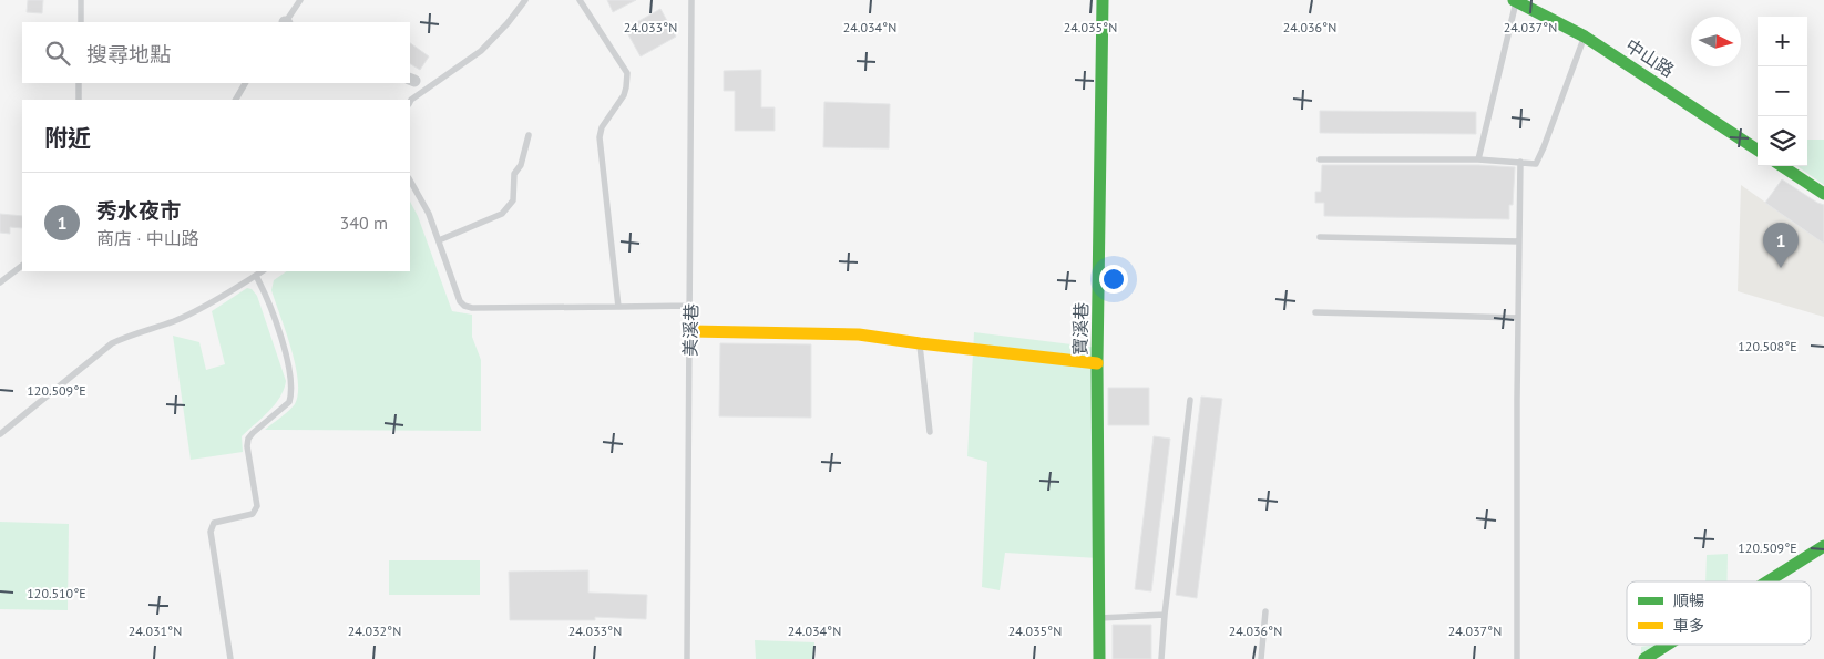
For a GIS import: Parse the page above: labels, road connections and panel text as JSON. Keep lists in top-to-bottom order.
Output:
{
  "streets": {
    "street": ["中山路", "寶溪巷"],
    "lane": ["美溪巷"]
  },
  "legend": ["順暢", "車多"],
  "north": "right",
  "page": {
    "map_buttons": ["+", "−"],
    "search": "搜尋地點",
    "heading": "附近",
    "list": [
      {
        "mark": "1",
        "name": "秀水夜市",
        "note": "商店 · 中山路",
        "value": "340 m"
      }
    ],
    "pins": "1"
  },
  "coordinates": [
    "24.033°N",
    "24.034°N",
    "24.035°N",
    "24.036°N",
    "24.037°N",
    "120.508°E",
    "120.509°E",
    "120.510°E",
    "24.031°N",
    "24.032°N"
  ]
}
